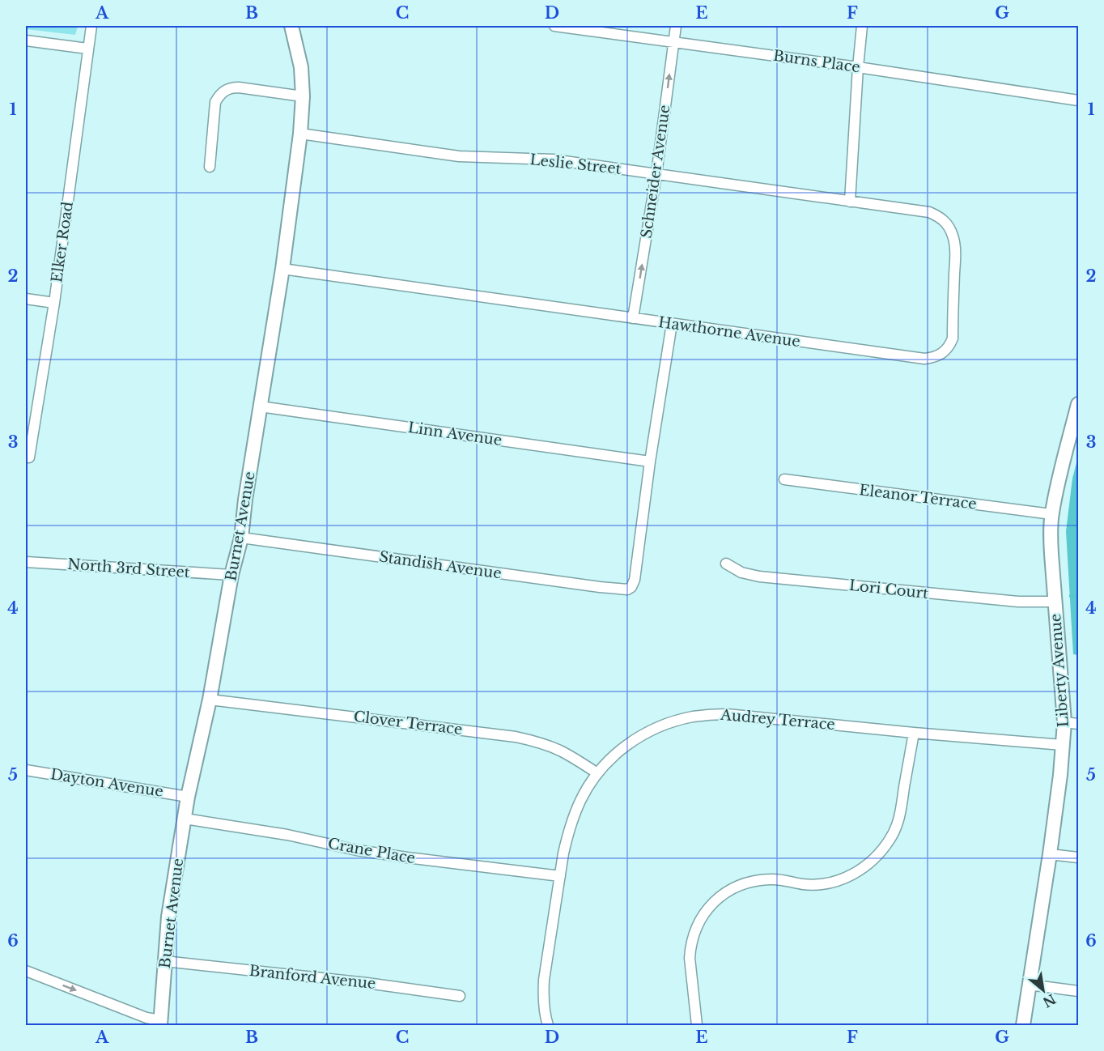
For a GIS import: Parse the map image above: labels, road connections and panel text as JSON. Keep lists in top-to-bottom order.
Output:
{
  "streets": {
    "street": [
      "Burns Place",
      "Leslie Street",
      "Schneider Avenue",
      "Elker Road",
      "Hawthorne Avenue",
      "Linn Avenue",
      "Eleanor Terrace",
      "Burnet Avenue",
      "Standish Avenue",
      "North 3rd Street",
      "Lori Court",
      "Liberty Avenue",
      "Audrey Terrace",
      "Clover Terrace",
      "Dayton Avenue",
      "Crane Place",
      "Branford Avenue"
    ]
  },
  "crossings": [
    ["Burns Place", "Schneider Avenue"],
    ["Leslie Street", "Schneider Avenue"],
    ["Leslie Street", "Hawthorne Avenue"],
    ["Leslie Street", "Burnet Avenue"],
    ["Schneider Avenue", "Hawthorne Avenue"],
    ["Hawthorne Avenue", "Burnet Avenue"],
    ["Linn Avenue", "Burnet Avenue"],
    ["Linn Avenue", "Standish Avenue"],
    ["Eleanor Terrace", "Liberty Avenue"],
    ["Burnet Avenue", "Standish Avenue"],
    ["Burnet Avenue", "North 3rd Street"],
    ["Burnet Avenue", "Clover Terrace"],
    ["Burnet Avenue", "Dayton Avenue"],
    ["Burnet Avenue", "Crane Place"],
    ["Burnet Avenue", "Branford Avenue"],
    ["Lori Court", "Liberty Avenue"],
    ["Liberty Avenue", "Audrey Terrace"],
    ["Audrey Terrace", "Clover Terrace"],
    ["Audrey Terrace", "Crane Place"]
  ],
  "one_way": ["Schneider Avenue"],
  "north": "bottom right",
  "grid": {
    "columns": [
      "A",
      "B",
      "C",
      "D",
      "E",
      "F",
      "G"
    ],
    "rows": [
      "1",
      "2",
      "3",
      "4",
      "5",
      "6"
    ]
  }
}
